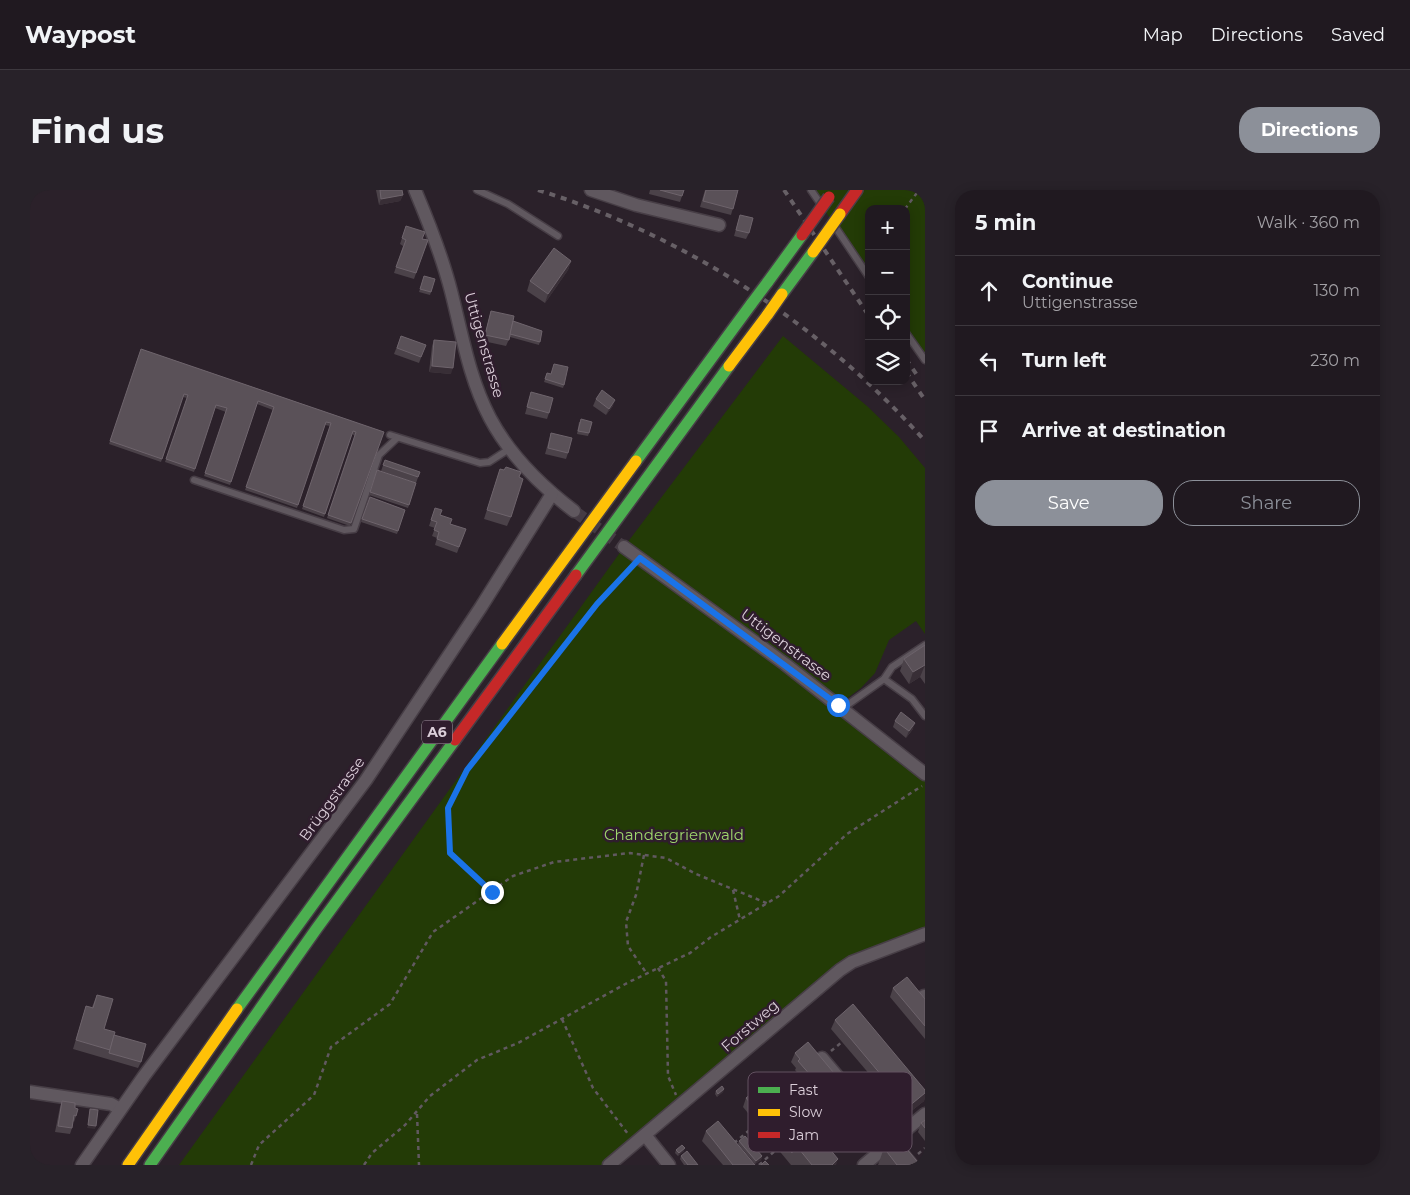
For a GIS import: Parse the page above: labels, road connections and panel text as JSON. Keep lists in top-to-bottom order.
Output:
{
  "streets": {
    "highway": ["A6"],
    "street": ["Uttigenstrasse", "Brüggstrasse", "Forstweg"]
  },
  "crossings": [
    ["Uttigenstrasse", "Brüggstrasse"]
  ],
  "parks": ["Chandergrienwald"],
  "legend": ["Fast", "Slow", "Jam"],
  "page": {
    "header": "Waypost",
    "nav": ["Map", "Directions", "Saved"],
    "buttons": [
      "Directions",
      ["Save", "Share"]
    ],
    "title": "Find us",
    "heading": ["5 min", "Walk · 360 m"],
    "map_buttons": ["+", "−"],
    "list": [
      ["Continue", "Uttigenstrasse", "130 m"],
      ["Turn left", "230 m"],
      "Arrive at destination"
    ]
  }
}
